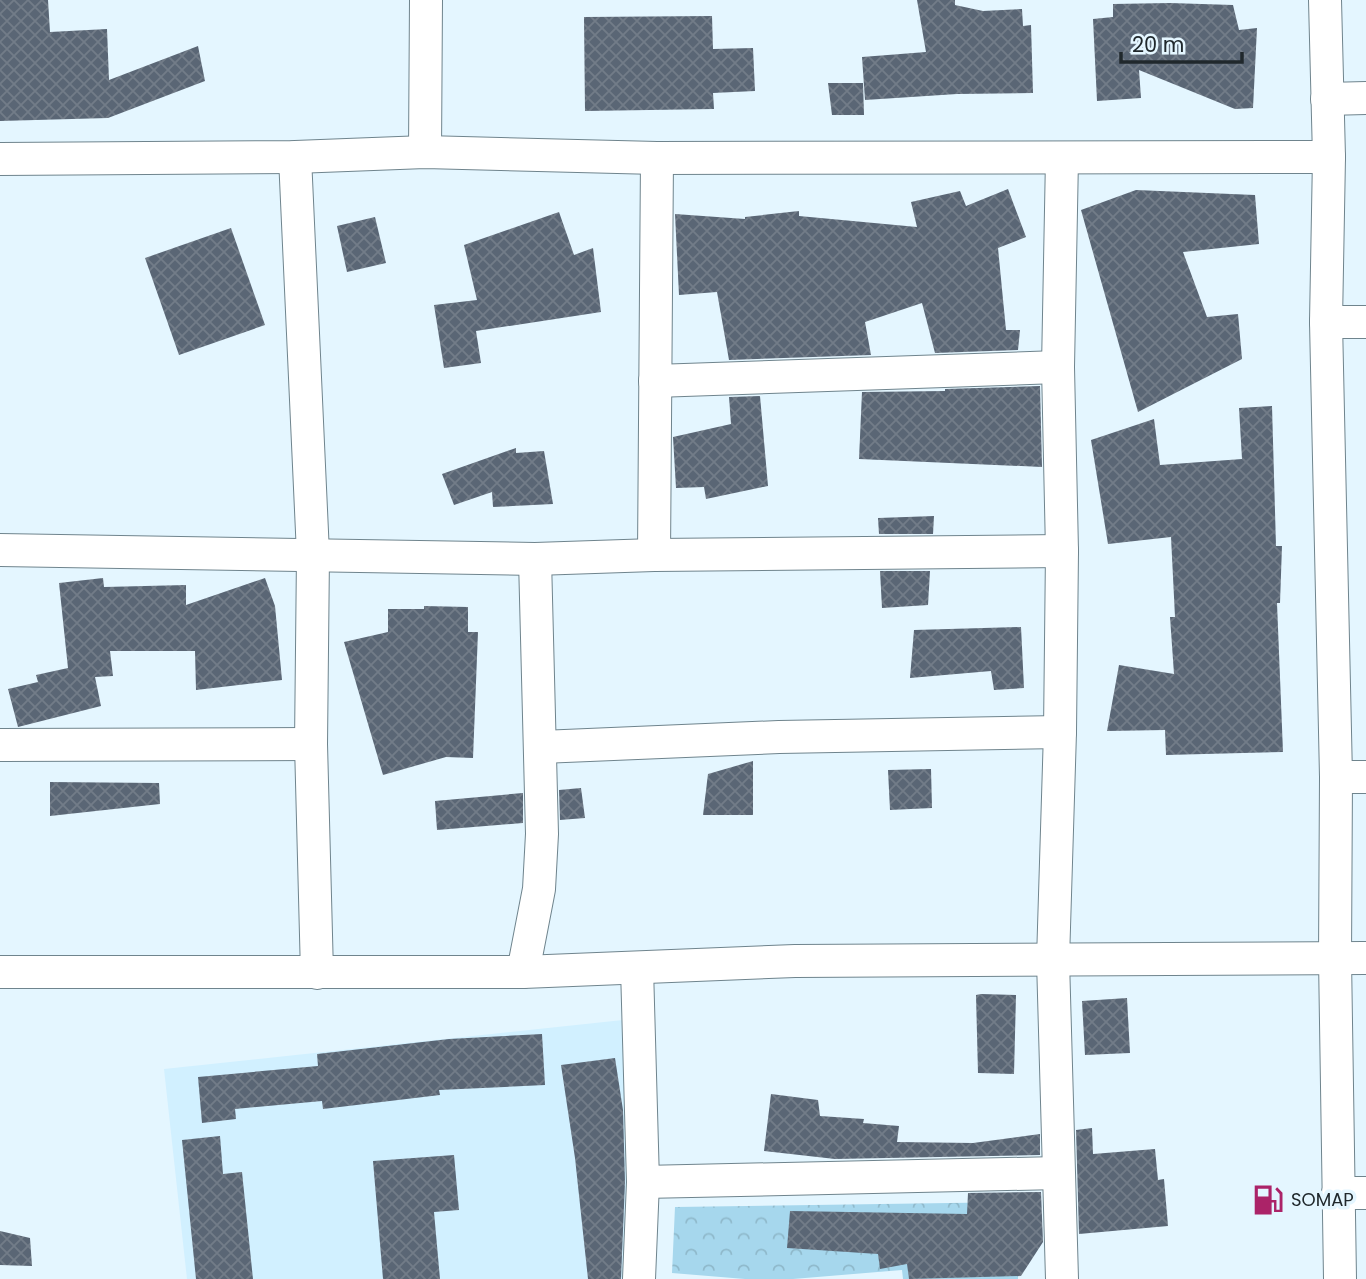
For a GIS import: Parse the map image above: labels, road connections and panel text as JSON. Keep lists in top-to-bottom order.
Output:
{
  "places": {
    "fuel station": ["SOMAP"]
  },
  "scale_bar": "20 m"
}
